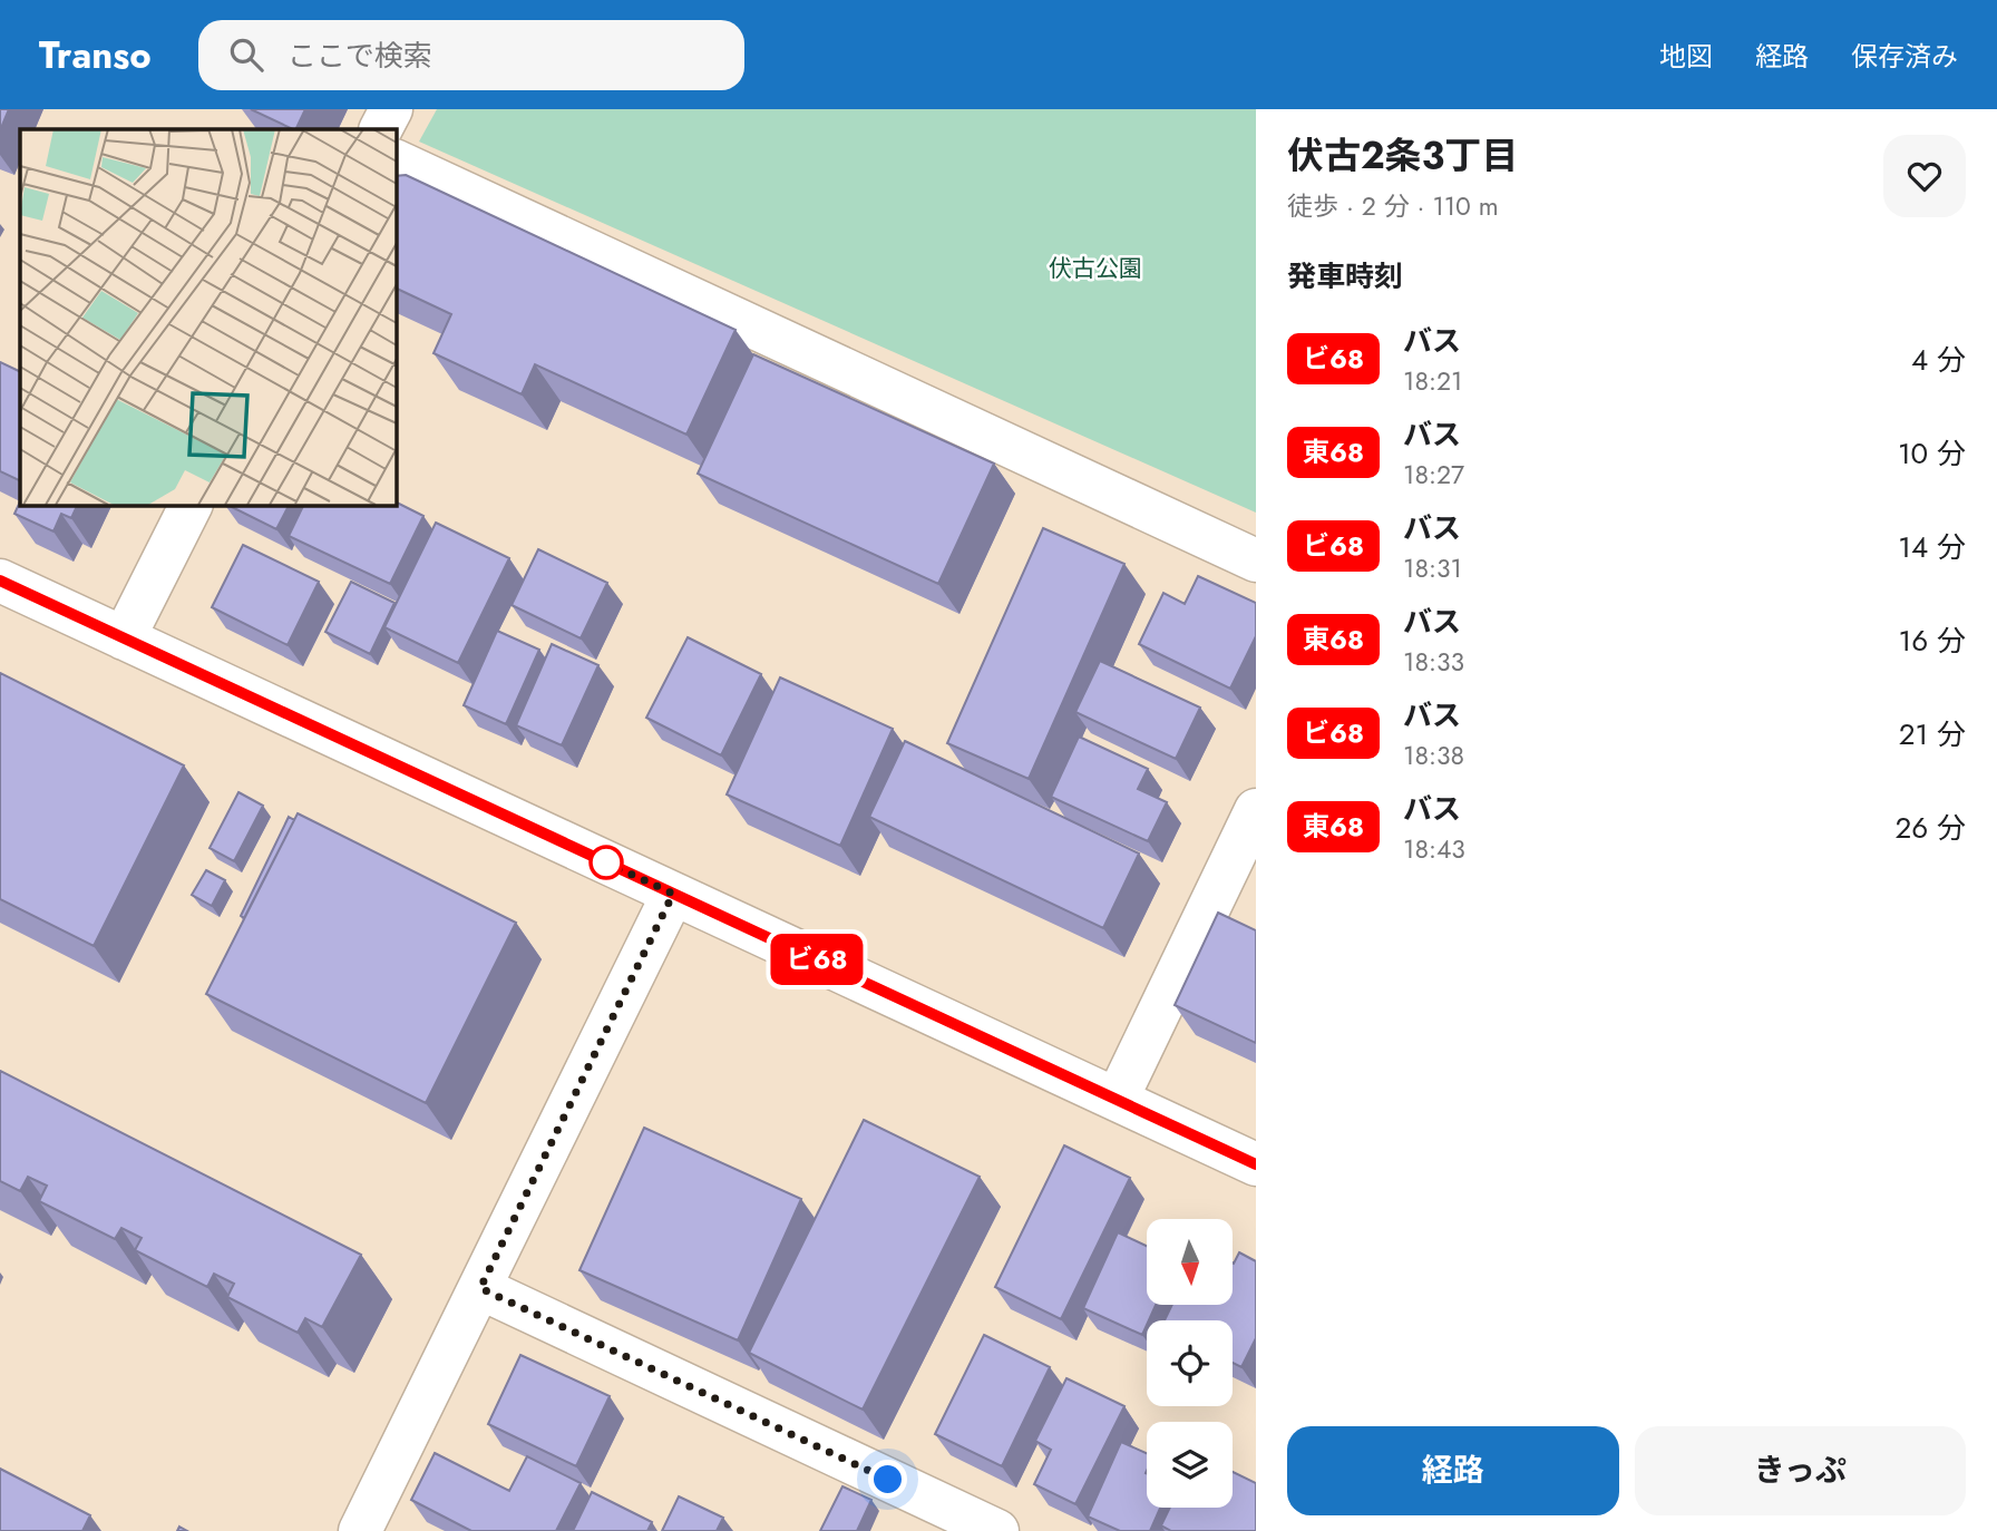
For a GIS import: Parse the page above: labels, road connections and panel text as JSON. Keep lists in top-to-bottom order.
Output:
{
  "parks": ["伏古公園"],
  "lines": ["bus line ビ68"],
  "north": "bottom",
  "page": {
    "header": "Transo",
    "search": "ここで検索",
    "nav": ["地図", "経路", "保存済み"],
    "on_map": "ビ68",
    "heading": [
      ["伏古2条3丁目", "徒歩 · 2 分 · 110 m"],
      "発車時刻"
    ],
    "list": [
      {
        "mark": "ビ68",
        "name": "バス",
        "note": "18:21",
        "value": "4 分"
      },
      {
        "mark": "東68",
        "name": "バス",
        "note": "18:27",
        "value": "10 分"
      },
      {
        "mark": "ビ68",
        "name": "バス",
        "note": "18:31",
        "value": "14 分"
      },
      {
        "mark": "東68",
        "name": "バス",
        "note": "18:33",
        "value": "16 分"
      },
      {
        "mark": "ビ68",
        "name": "バス",
        "note": "18:38",
        "value": "21 分"
      },
      {
        "mark": "東68",
        "name": "バス",
        "note": "18:43",
        "value": "26 分"
      }
    ],
    "buttons": ["経路", "きっぷ"]
  }
}
